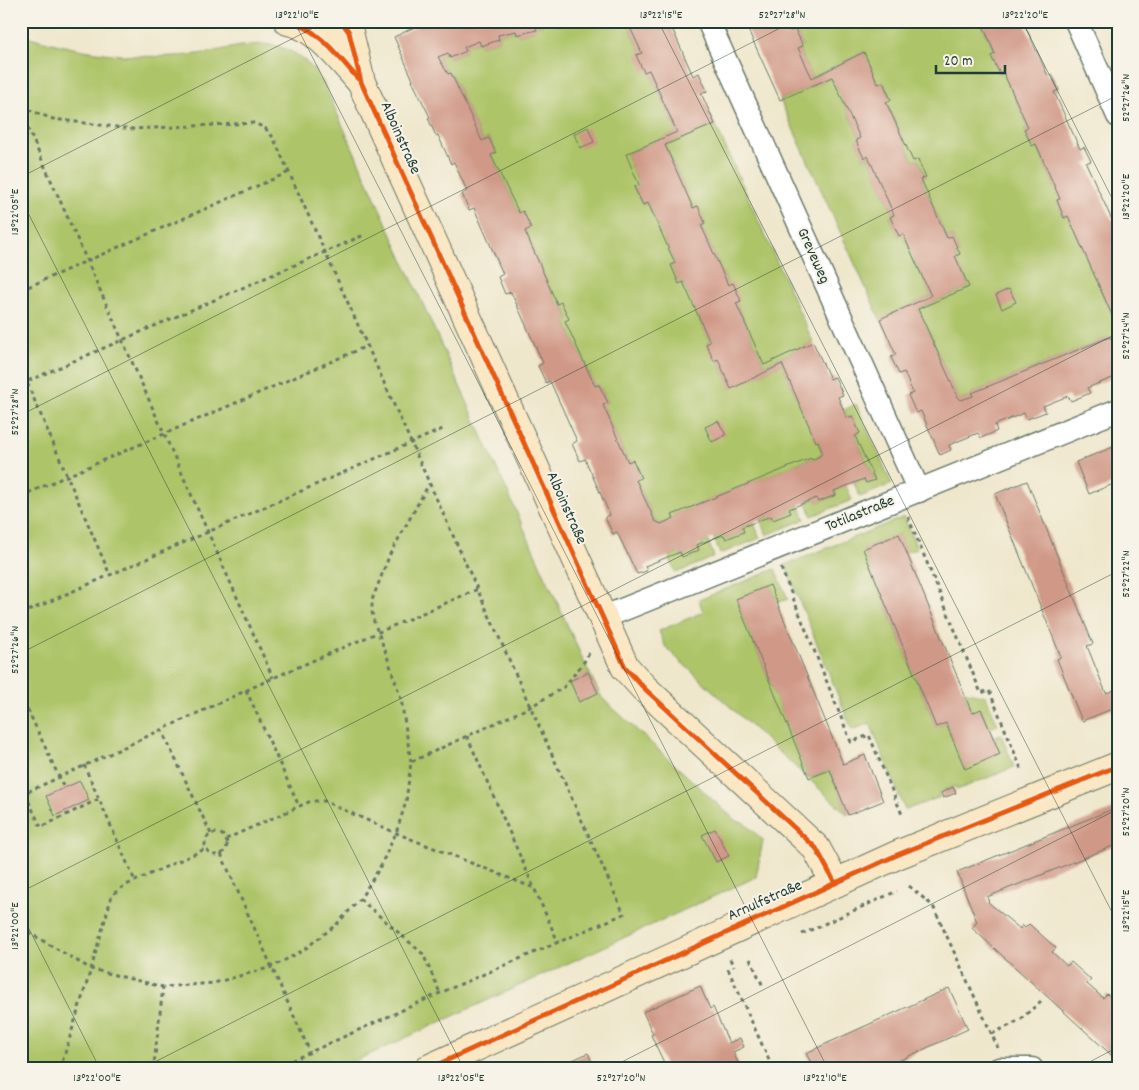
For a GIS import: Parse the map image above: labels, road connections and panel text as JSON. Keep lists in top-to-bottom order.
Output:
{
  "streets": {
    "street": [
      "Alboinstraße",
      "Greveweg",
      "Totilastraße",
      "Arnulfstraße"
    ]
  },
  "crossings": [
    ["Alboinstraße", "Totilastraße"],
    ["Alboinstraße", "Arnulfstraße"],
    ["Greveweg", "Totilastraße"]
  ],
  "scale_bar": "20 m",
  "coordinates": [
    "13°22'10\"E",
    "13°22'15\"E",
    "52°27'28\"N",
    "13°22'20\"E",
    "52°27'26\"N",
    "13°22'05\"E",
    "52°27'24\"N",
    "52°27'22\"N",
    "52°27'20\"N",
    "13°22'00\"E"
  ]
}
